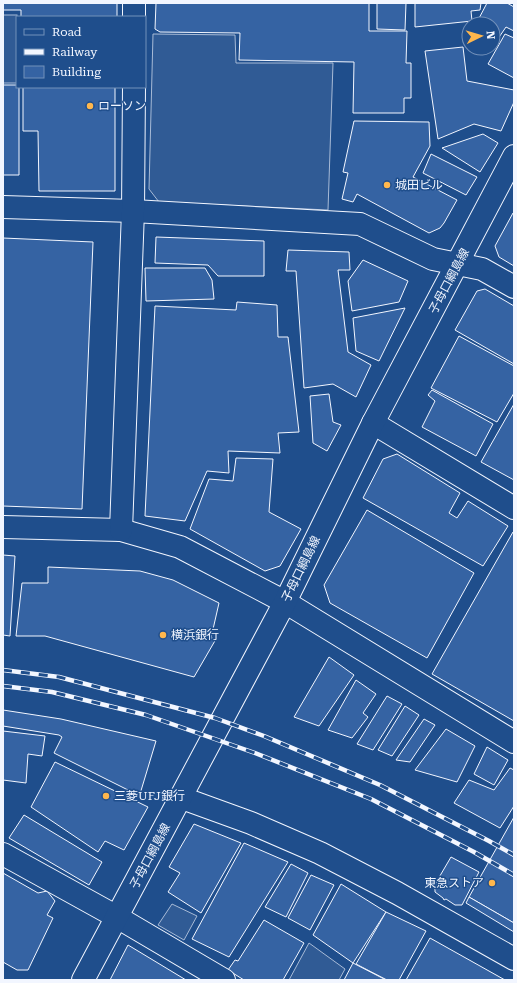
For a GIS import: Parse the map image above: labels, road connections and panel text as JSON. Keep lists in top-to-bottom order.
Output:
{
  "streets": {
    "street": ["子母口綱島線"]
  },
  "places": [
    "ローソン",
    "城田ビル",
    "横浜銀行",
    "三菱UFJ銀行",
    "東急ストア"
  ],
  "legend": ["Road", "Railway", "Building"],
  "north": "right"
}
